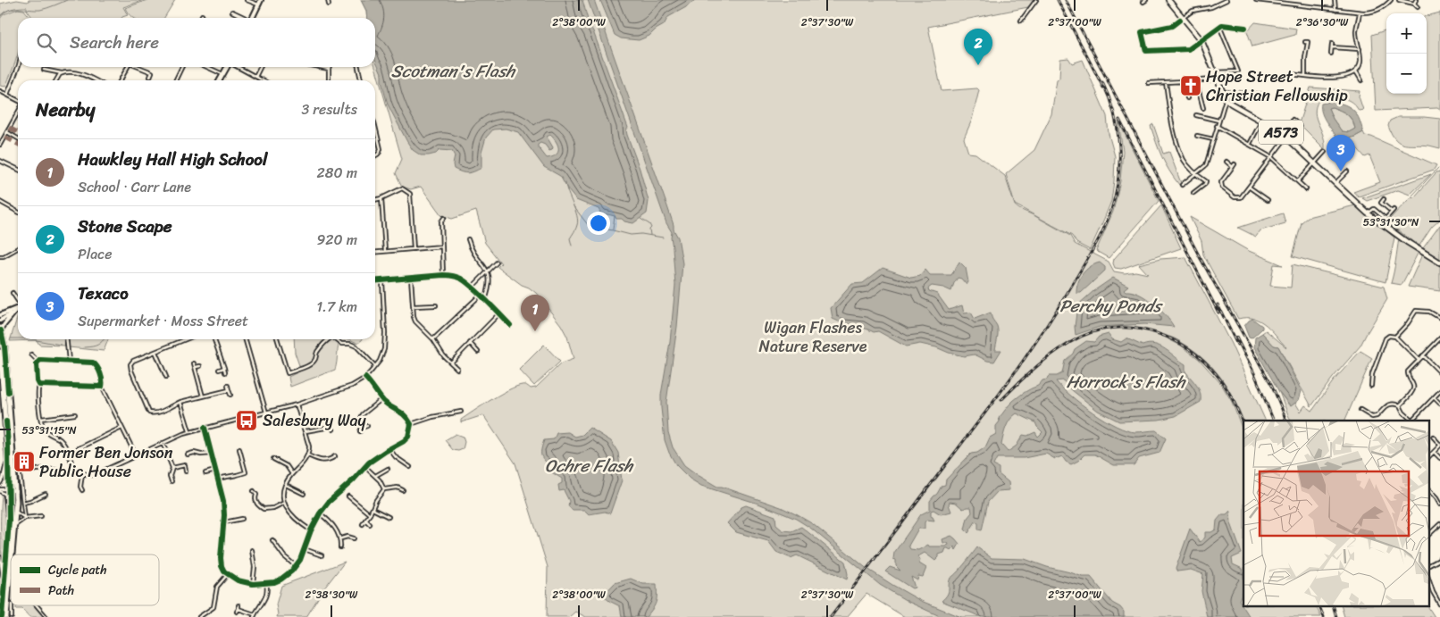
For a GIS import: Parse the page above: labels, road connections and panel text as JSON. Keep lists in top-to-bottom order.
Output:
{
  "streets": {
    "main road": ["A573"]
  },
  "water": [
    "Scotman's Flash",
    "Perchy Ponds",
    "Horrock's Flash",
    "Ochre Flash"
  ],
  "parks": ["Wigan Flashes Nature Reserve"],
  "places": {
    "church": ["Hope Street Christian Fellowship"],
    "bus stop": ["Salesbury Way"],
    "building": ["Former Ben Jonson Public House"]
  },
  "legend": ["Cycle path", "Path"],
  "page": {
    "map_buttons": ["+", "−"],
    "search": "Search here",
    "pins": ["2", "3", "1"],
    "heading": ["Nearby", "3 results"],
    "list": [
      {
        "mark": "1",
        "name": "Hawkley Hall High School",
        "note": "School · Carr Lane",
        "value": "280 m"
      },
      {
        "mark": "2",
        "name": "Stone Scape",
        "note": "Place",
        "value": "920 m"
      },
      {
        "mark": "3",
        "name": "Texaco",
        "note": "Supermarket · Moss Street",
        "value": "1.7 km"
      }
    ]
  },
  "coordinates": [
    "2°38'00\"W",
    "2°37'30\"W",
    "2°37'00\"W",
    "2°36'30\"W",
    "53°31'30\"N",
    "53°31'15\"N",
    "2°38'30\"W"
  ]
}
